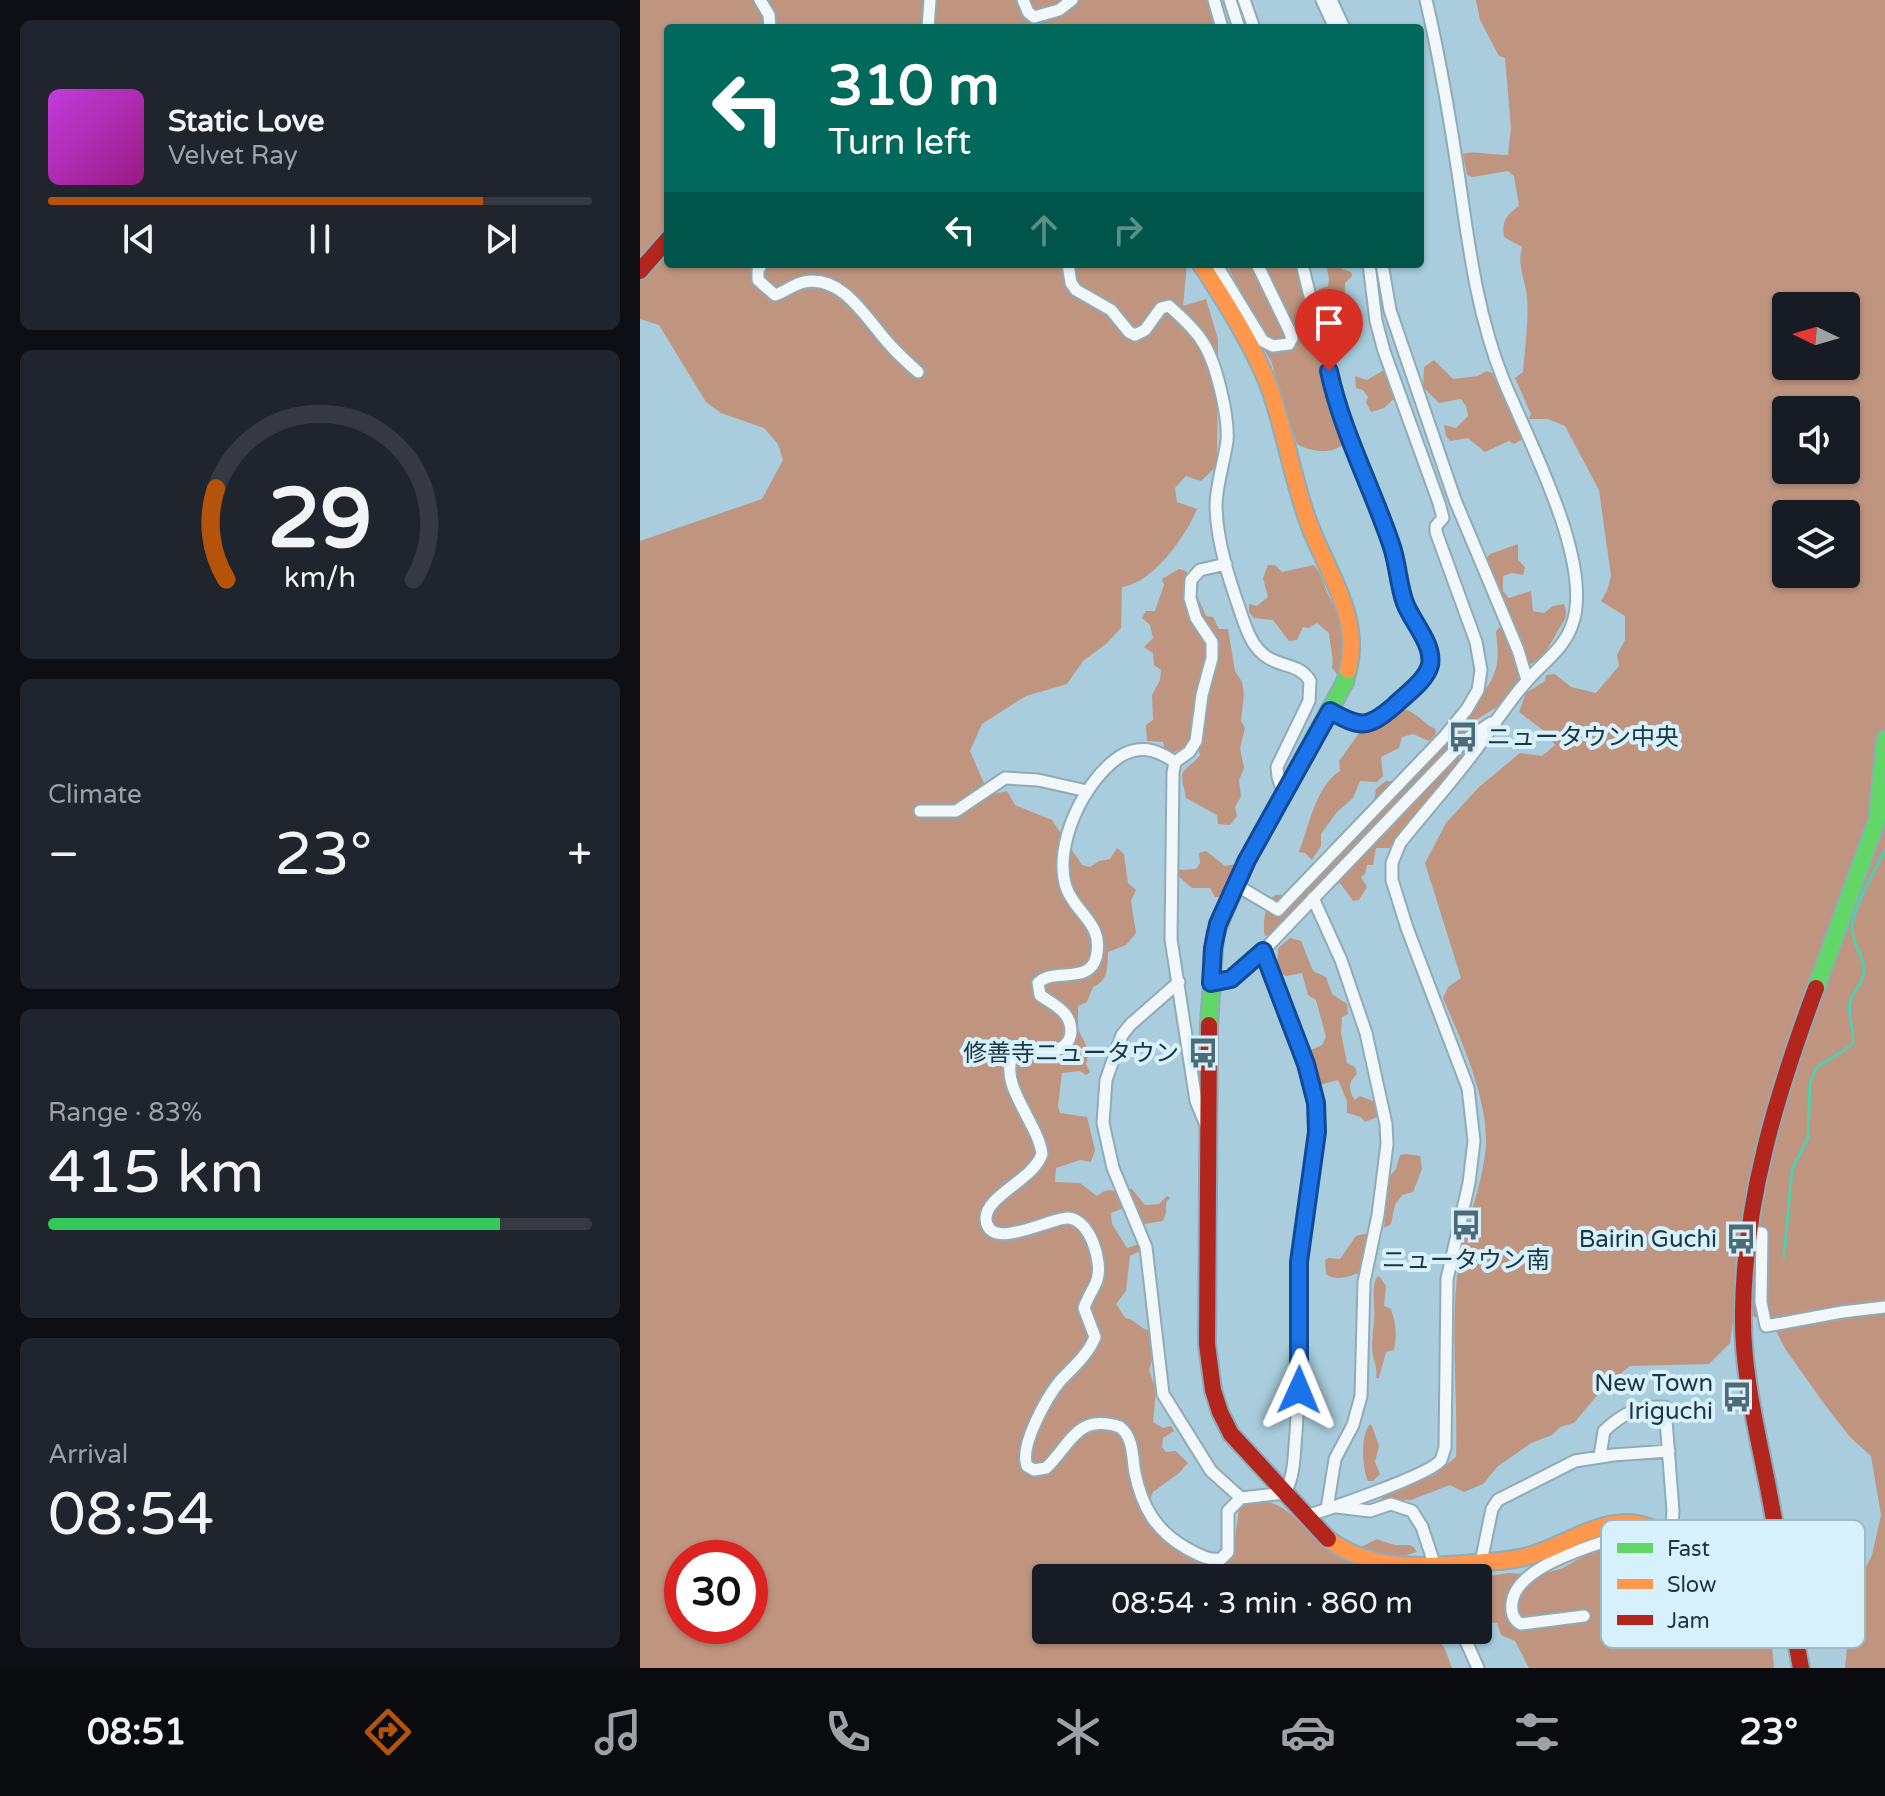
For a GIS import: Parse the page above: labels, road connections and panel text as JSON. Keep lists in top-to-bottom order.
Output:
{
  "places": {
    "bus stop": [
      "ニュータウン中央",
      "修善寺ニュータウン",
      "ニュータウン南",
      "Bairin Guchi",
      "New Town Iriguchi"
    ]
  },
  "legend": ["Fast", "Slow", "Jam"],
  "north": "left",
  "page": {
    "turn": ["310 m", "Turn left"],
    "song": ["Static Love", "Velvet Ray"],
    "tile": [
      "Climate",
      ["Range · 83%", "415 km"],
      ["Arrival", "08:54"]
    ],
    "heat": ["−", "23°", "+"],
    "limit": "30",
    "trip": "08:54 · 3 min · 860 m",
    "tabs": ["08:51", "23°"],
    "gauge": ["29", "km/h"]
  }
}
